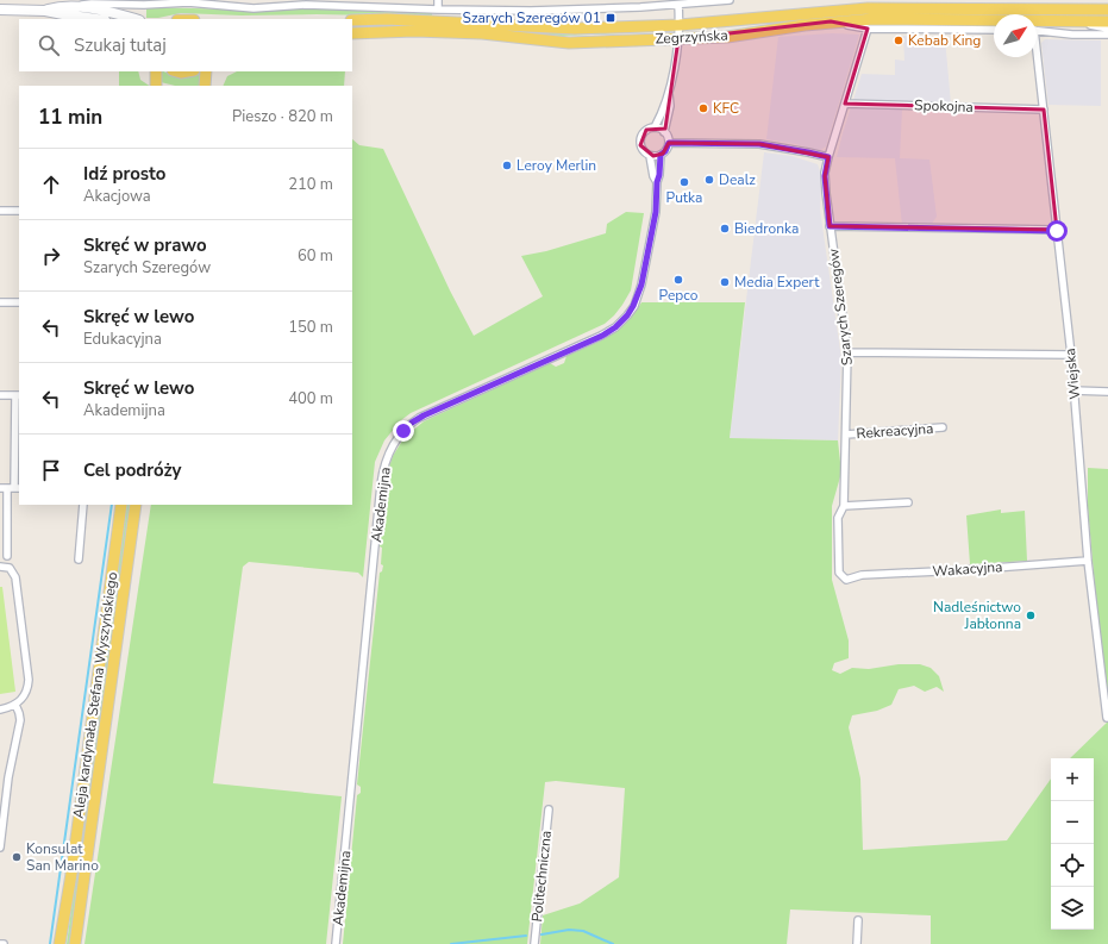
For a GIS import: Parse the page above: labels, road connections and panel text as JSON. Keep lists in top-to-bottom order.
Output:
{
  "streets": {
    "main road": ["Zegrzyńska", "Aleja kardynała Stefana Wyszyńskiego"],
    "street": [
      "Spokojna",
      "Szarych Szeregów",
      "Wiejska",
      "Rekreacyjna",
      "Akademijna",
      "Wakacyjna",
      "Politechniczna"
    ]
  },
  "crossings": [
    ["Spokojna", "Szarych Szeregów"],
    ["Spokojna", "Wiejska"],
    ["Szarych Szeregów", "Rekreacyjna"],
    ["Szarych Szeregów", "Wakacyjna"],
    ["Wiejska", "Wakacyjna"]
  ],
  "places": {
    "transit": ["Szarych Szeregów 01"],
    "other": [
      "Kebab King",
      "KFC",
      "Leroy Merlin",
      "Dealz",
      "Putka",
      "Biedronka",
      "Pepco",
      "Media Expert",
      "Nadleśnictwo Jabłonna",
      "Konsulat San Marino"
    ]
  },
  "north": "top right",
  "page": {
    "search": "Szukaj tutaj",
    "heading": ["11 min", "Pieszo · 820 m"],
    "list": [
      ["Idź prosto", "Akacjowa", "210 m"],
      ["Skręć w prawo", "Szarych Szeregów", "60 m"],
      ["Skręć w lewo", "Edukacyjna", "150 m"],
      ["Skręć w lewo", "Akademijna", "400 m"],
      "Cel podróży"
    ],
    "map_buttons": ["+", "−"]
  }
}
